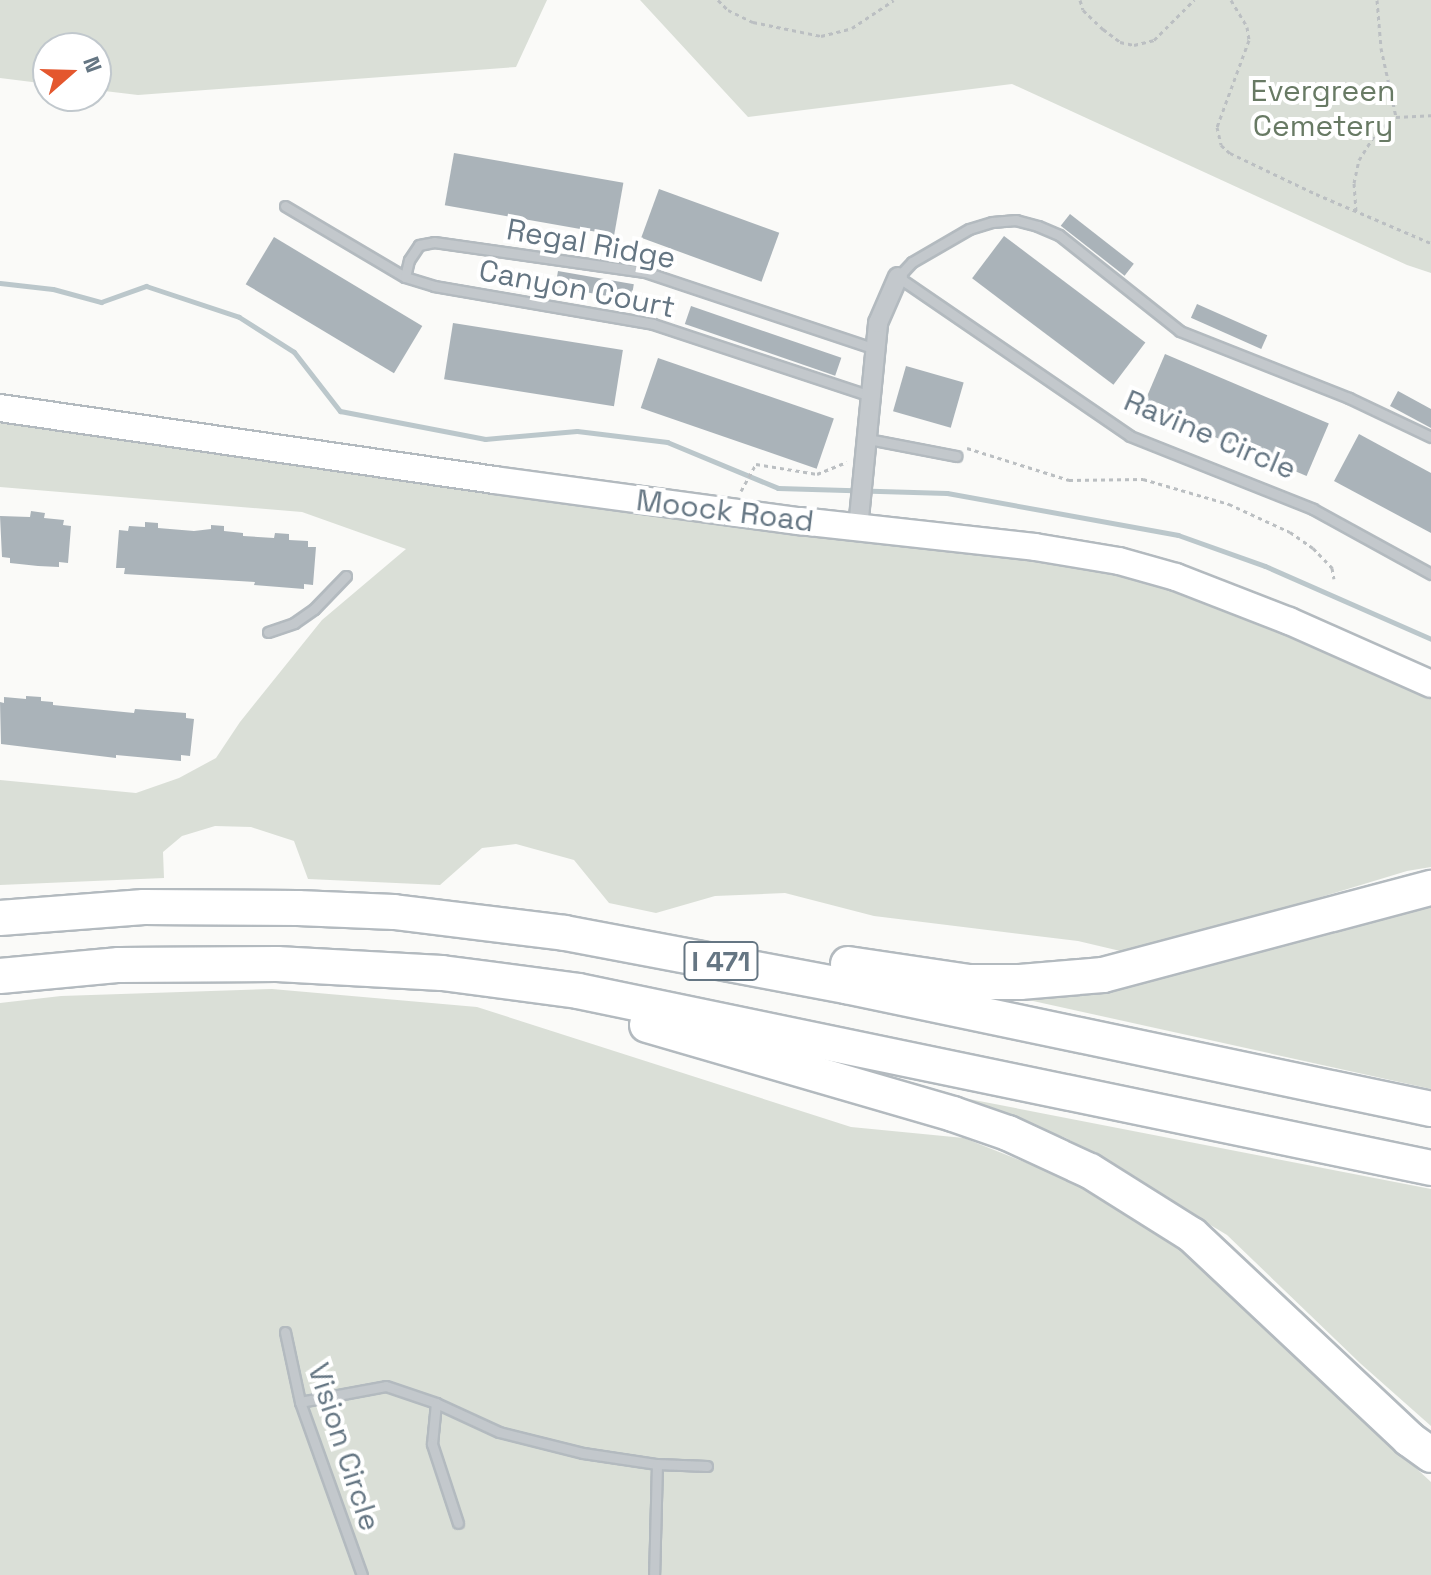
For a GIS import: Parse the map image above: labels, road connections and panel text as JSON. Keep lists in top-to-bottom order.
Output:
{
  "streets": {
    "highway": ["I 471"],
    "main road": ["Moock Road"],
    "lane": [
      "Regal Ridge",
      "Canyon Court",
      "Ravine Circle",
      "Vision Circle"
    ]
  },
  "crossings": [
    ["Regal Ridge", "Canyon Court"]
  ],
  "parks": ["Evergreen Cemetery"],
  "north": "right"
}
